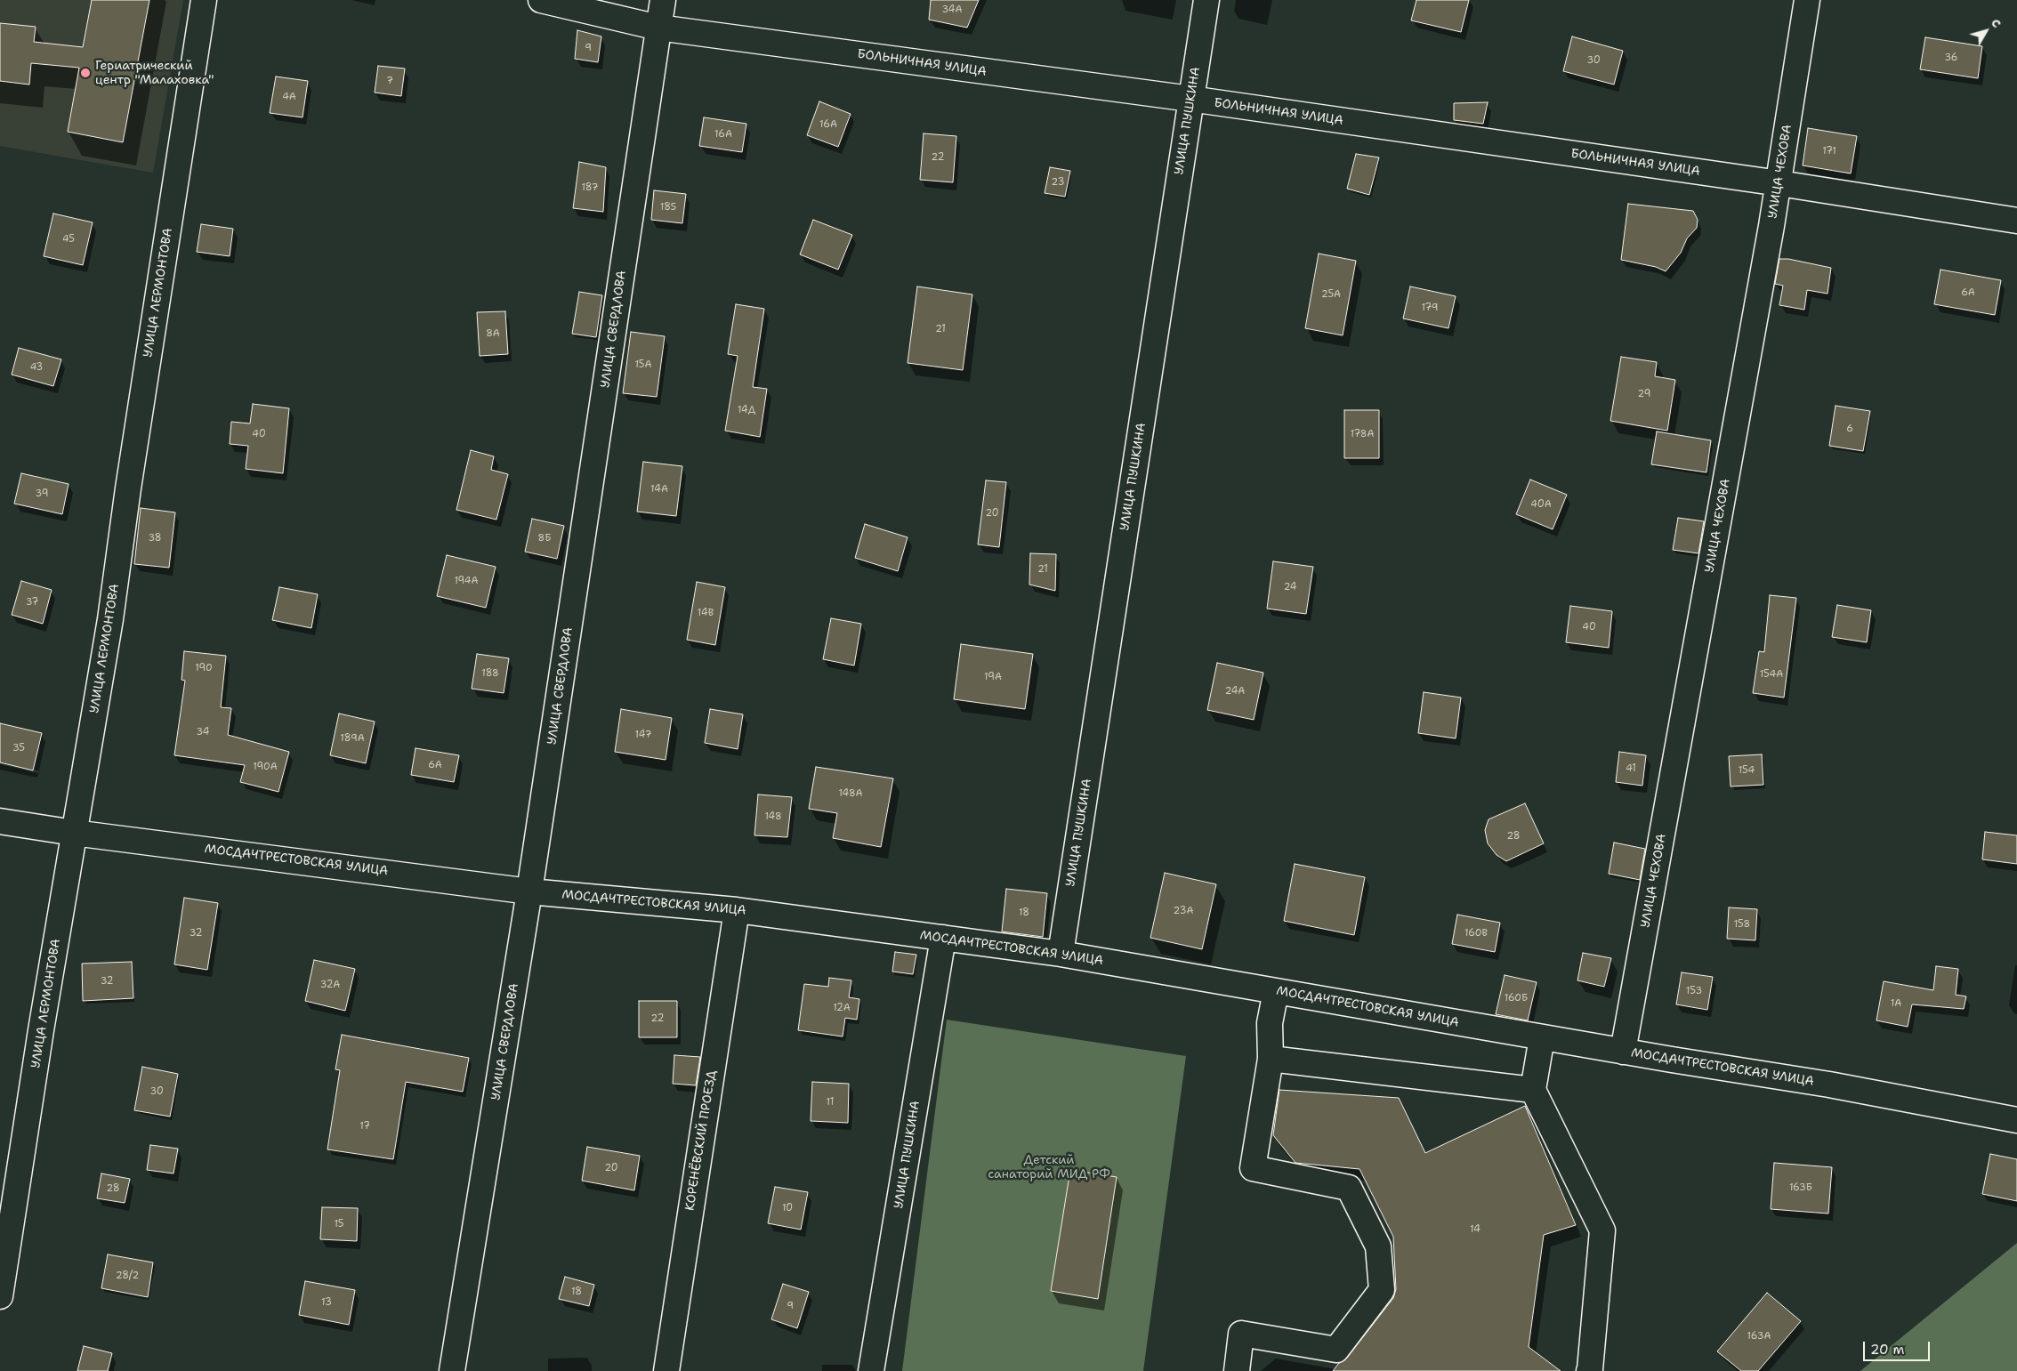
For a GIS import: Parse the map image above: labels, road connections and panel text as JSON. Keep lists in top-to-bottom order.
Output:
{
  "streets": {
    "street": [
      "БОЛЬНИЧНАЯ УЛИЦА",
      "УЛИЦА ПУШКИНА",
      "УЛИЦА ЧЕХОВА",
      "УЛИЦА ЛЕРМОНТОВА",
      "УЛИЦА СВЕРДЛОВА",
      "МОСДАЧТРЕСТОВСКАЯ УЛИЦА",
      "КОРЕНЁВСКИЙ ПРОЕЗД"
    ]
  },
  "crossings": [
    ["БОЛЬНИЧНАЯ УЛИЦА", "УЛИЦА ПУШКИНА"],
    ["БОЛЬНИЧНАЯ УЛИЦА", "УЛИЦА ЧЕХОВА"],
    ["БОЛЬНИЧНАЯ УЛИЦА", "УЛИЦА СВЕРДЛОВА"],
    ["УЛИЦА ПУШКИНА", "МОСДАЧТРЕСТОВСКАЯ УЛИЦА"],
    ["УЛИЦА ЧЕХОВА", "МОСДАЧТРЕСТОВСКАЯ УЛИЦА"],
    ["УЛИЦА ЛЕРМОНТОВА", "МОСДАЧТРЕСТОВСКАЯ УЛИЦА"],
    ["УЛИЦА СВЕРДЛОВА", "МОСДАЧТРЕСТОВСКАЯ УЛИЦА"],
    ["МОСДАЧТРЕСТОВСКАЯ УЛИЦА", "КОРЕНЁВСКИЙ ПРОЕЗД"]
  ],
  "parks": ["Детский санаторий МИД РФ"],
  "places": ["Гериатрический центр \"Малаховка\""],
  "house_numbers": [
    "34А",
    "9",
    "36",
    "30",
    "7",
    "4А",
    "16А",
    "16А",
    "171",
    "22",
    "23",
    "187",
    "185",
    "45",
    "6А",
    "25А",
    "179",
    "21",
    "8А",
    "15А",
    "43",
    "29",
    "14Д",
    "6",
    "40",
    "178А",
    "14А",
    "39",
    "40А",
    "20",
    "38",
    "8Б",
    "21",
    "194А",
    "24",
    "37",
    "14В",
    "40",
    "190",
    "188",
    "154А",
    "19А",
    "24А",
    "34",
    "147",
    "189А",
    "35",
    "6А",
    "190А",
    "41",
    "154",
    "148А",
    "148",
    "28",
    "23А",
    "18",
    "158",
    "32",
    "160В",
    "32",
    "32А",
    "153",
    "160Б",
    "1А",
    "12А",
    "22",
    "30",
    "11",
    "17",
    "20",
    "163Б",
    "28",
    "10",
    "15",
    "14",
    "28/2",
    "18",
    "13",
    "9",
    "163А"
  ],
  "scale_bar": "20 m",
  "north": "top right"
}
